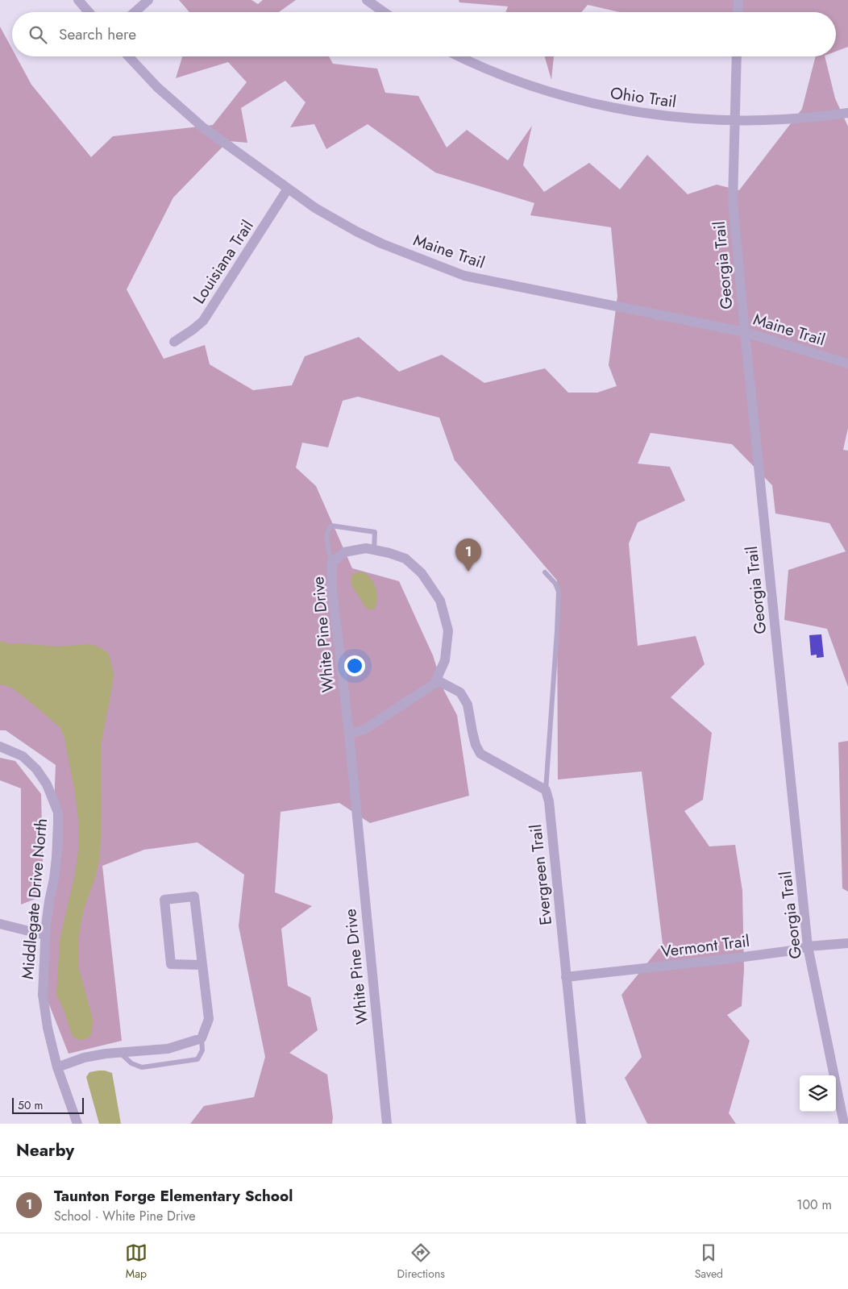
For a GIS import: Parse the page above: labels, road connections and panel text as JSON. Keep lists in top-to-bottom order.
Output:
{
  "streets": {
    "street": [
      "Ohio Trail",
      "Maine Trail",
      "Louisiana Trail",
      "Georgia Trail",
      "White Pine Drive",
      "Evergreen Trail",
      "Middlegate Drive North",
      "Vermont Trail"
    ]
  },
  "crossings": [
    ["Ohio Trail", "Georgia Trail"],
    ["Maine Trail", "Louisiana Trail"],
    ["Maine Trail", "Georgia Trail"],
    ["Georgia Trail", "Vermont Trail"],
    ["Evergreen Trail", "Vermont Trail"]
  ],
  "scale_bar": "50 m",
  "page": {
    "search": "Search here",
    "pins": "1",
    "scale": "50 m",
    "heading": "Nearby",
    "list": [
      {
        "mark": "1",
        "name": "Taunton Forge Elementary School",
        "note": "School · White Pine Drive",
        "value": "100 m"
      }
    ],
    "nav": ["Map", "Directions", "Saved"]
  }
}
